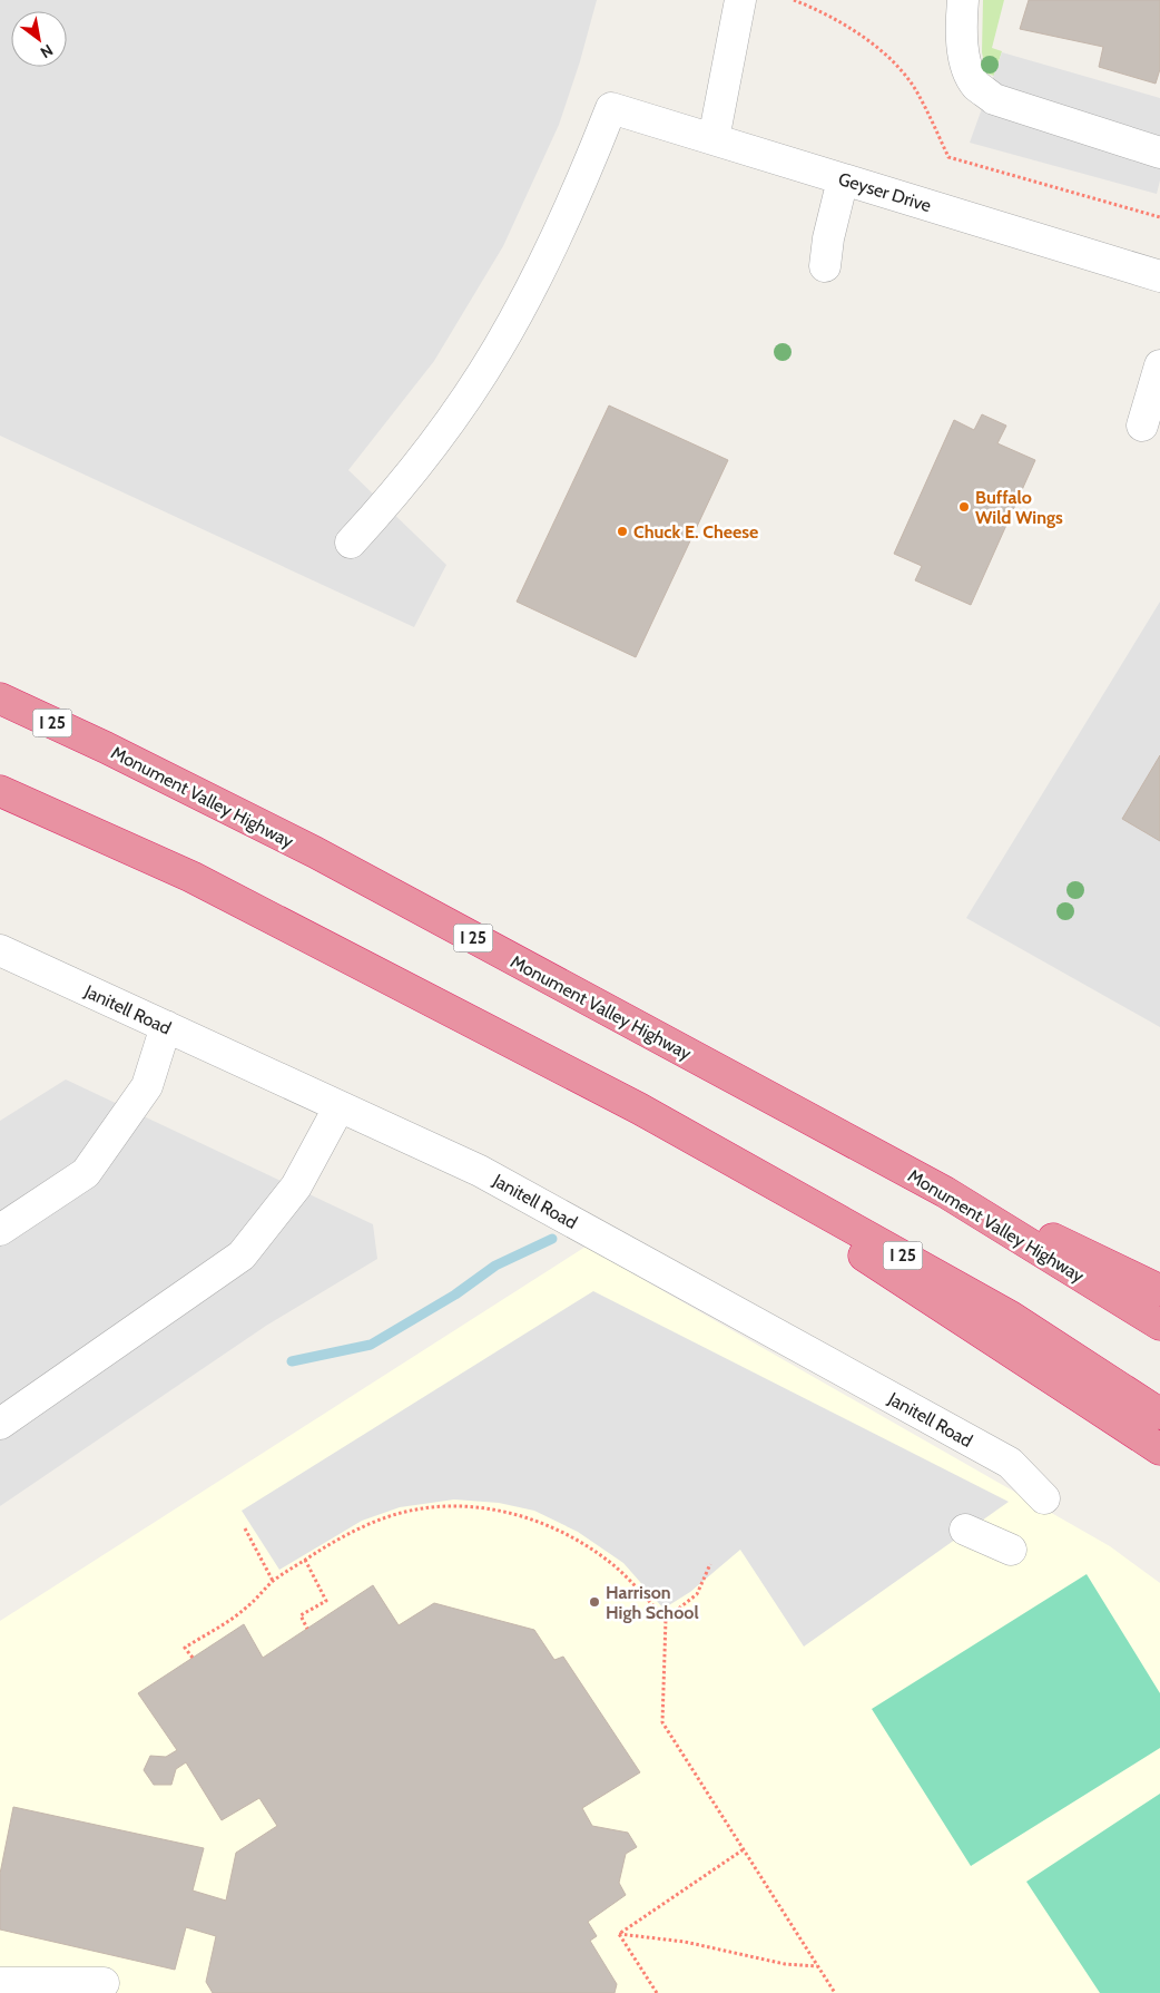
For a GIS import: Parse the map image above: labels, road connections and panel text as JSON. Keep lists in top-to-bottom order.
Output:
{
  "streets": {
    "highway": ["I 25", "Monument Valley Highway"],
    "street": ["Geyser Drive", "Janitell Road"]
  },
  "places": ["Buffalo Wild Wings", "Chuck E. Cheese", "Harrison High School"],
  "north": "bottom right"
}
